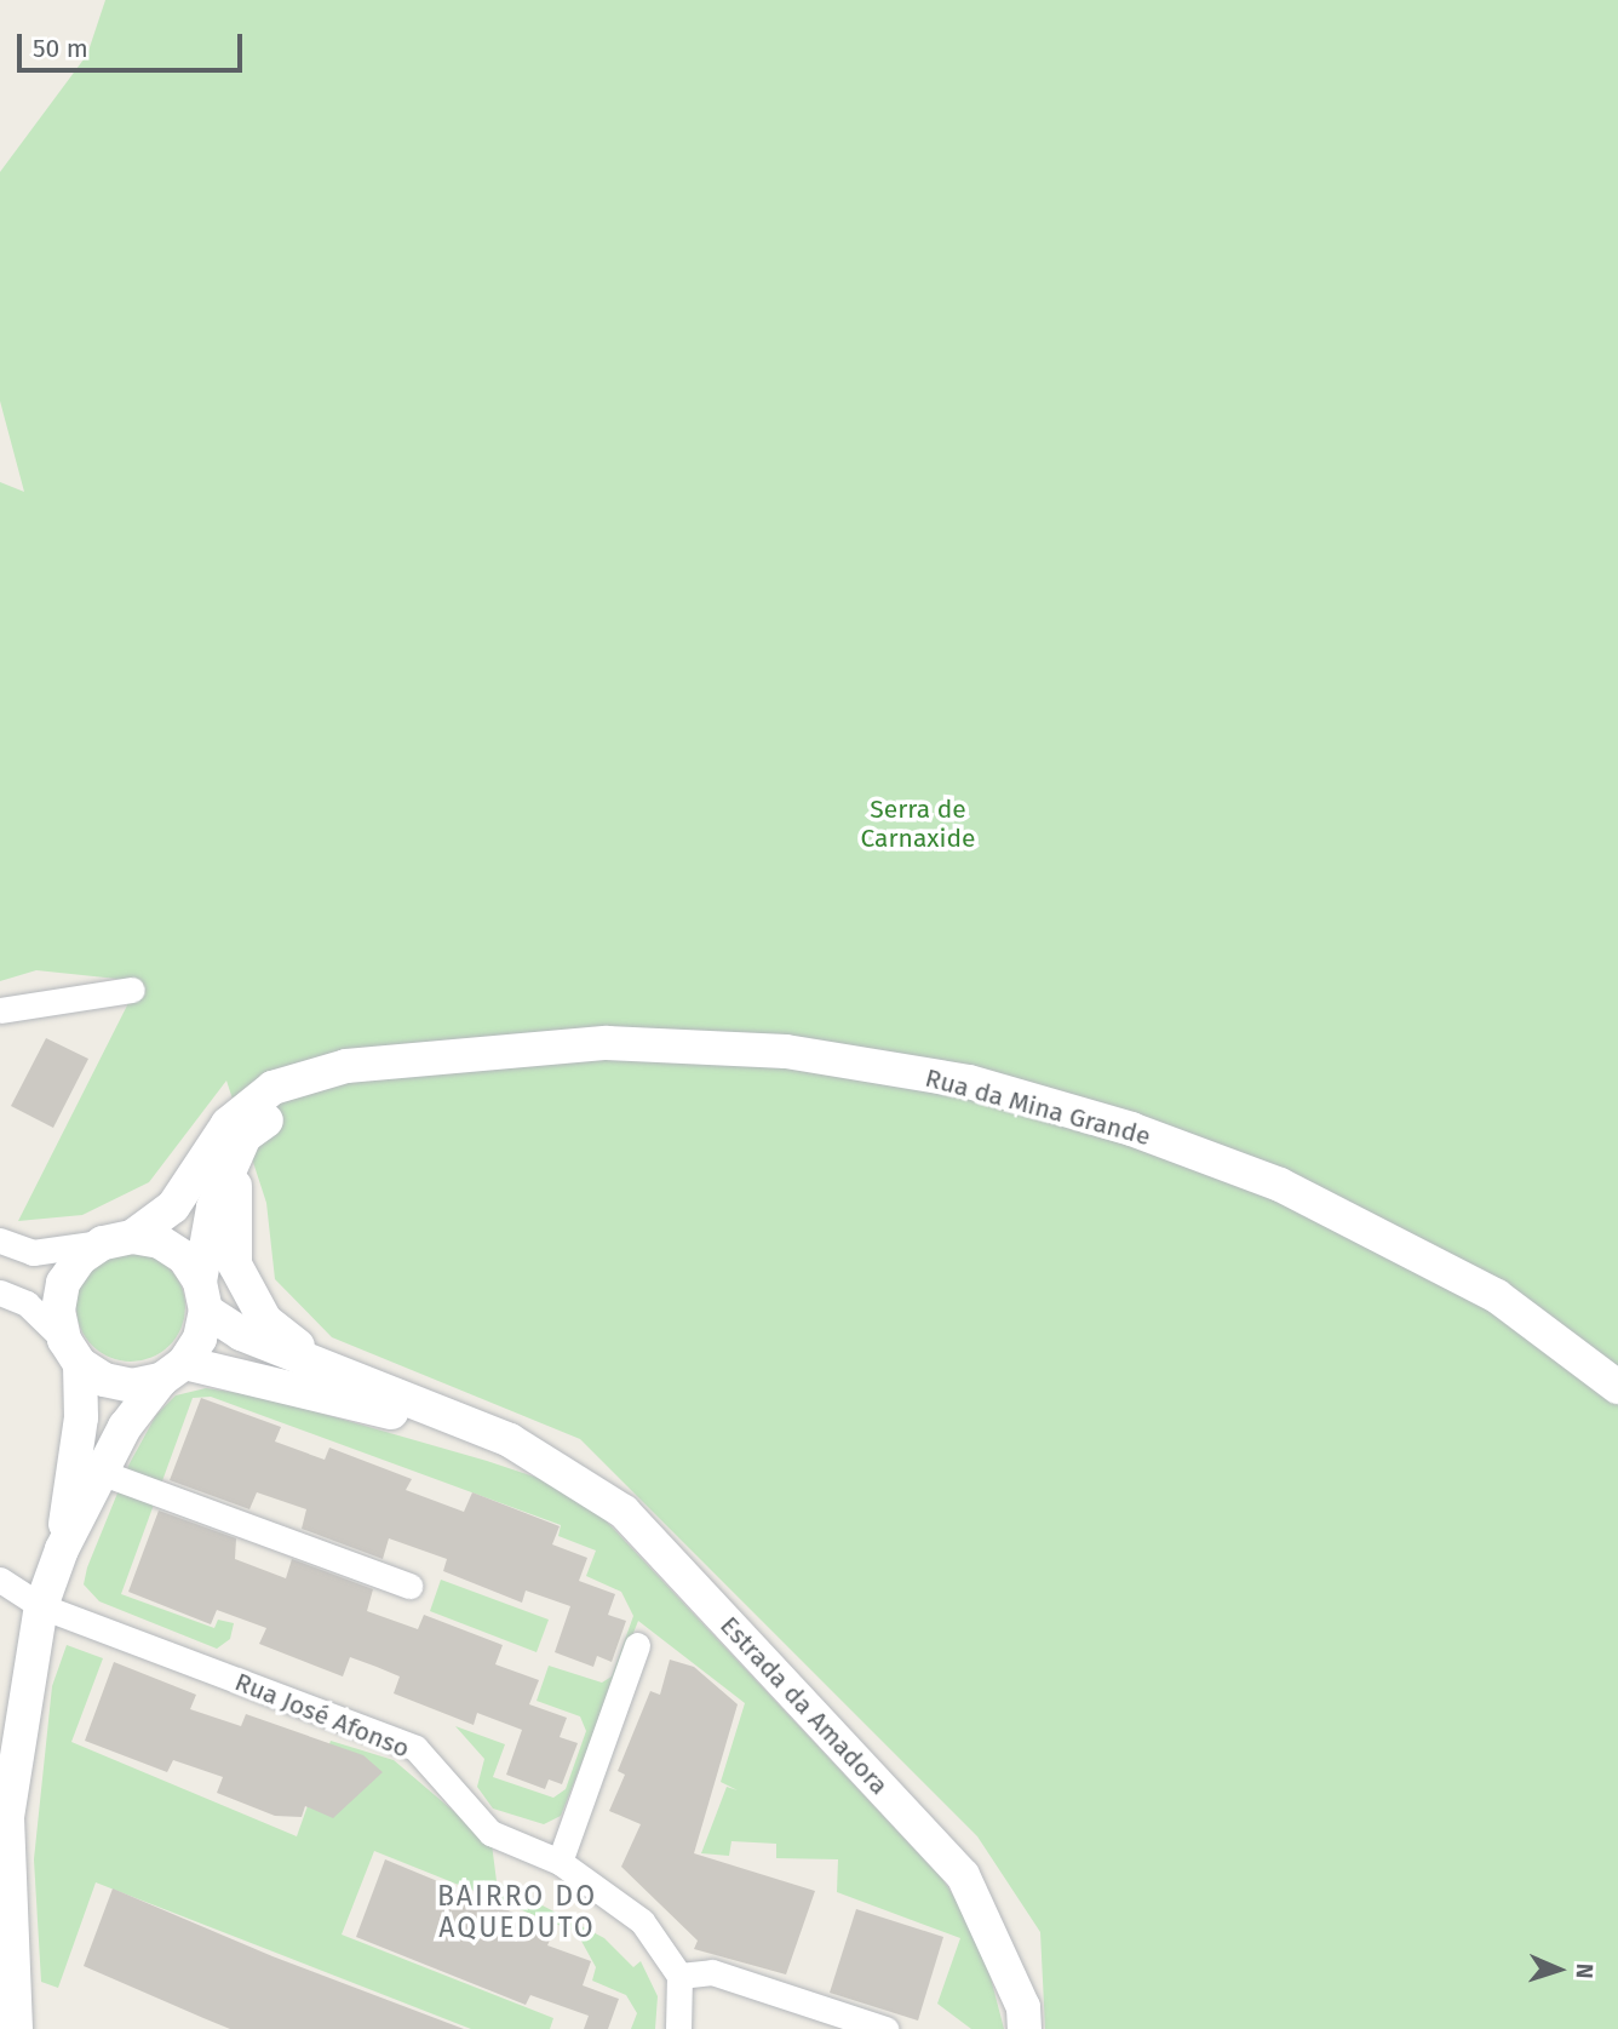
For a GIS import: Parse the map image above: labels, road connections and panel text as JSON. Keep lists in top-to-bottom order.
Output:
{
  "streets": {
    "street": ["Rua da Mina Grande", "Estrada da Amadora", "Rua José Afonso"]
  },
  "crossings": [
    ["Rua da Mina Grande", "Estrada da Amadora"]
  ],
  "districts": ["BAIRRO DO AQUEDUTO"],
  "parks": ["Serra de Carnaxide"],
  "scale_bar": "50 m",
  "north": "right"
}
